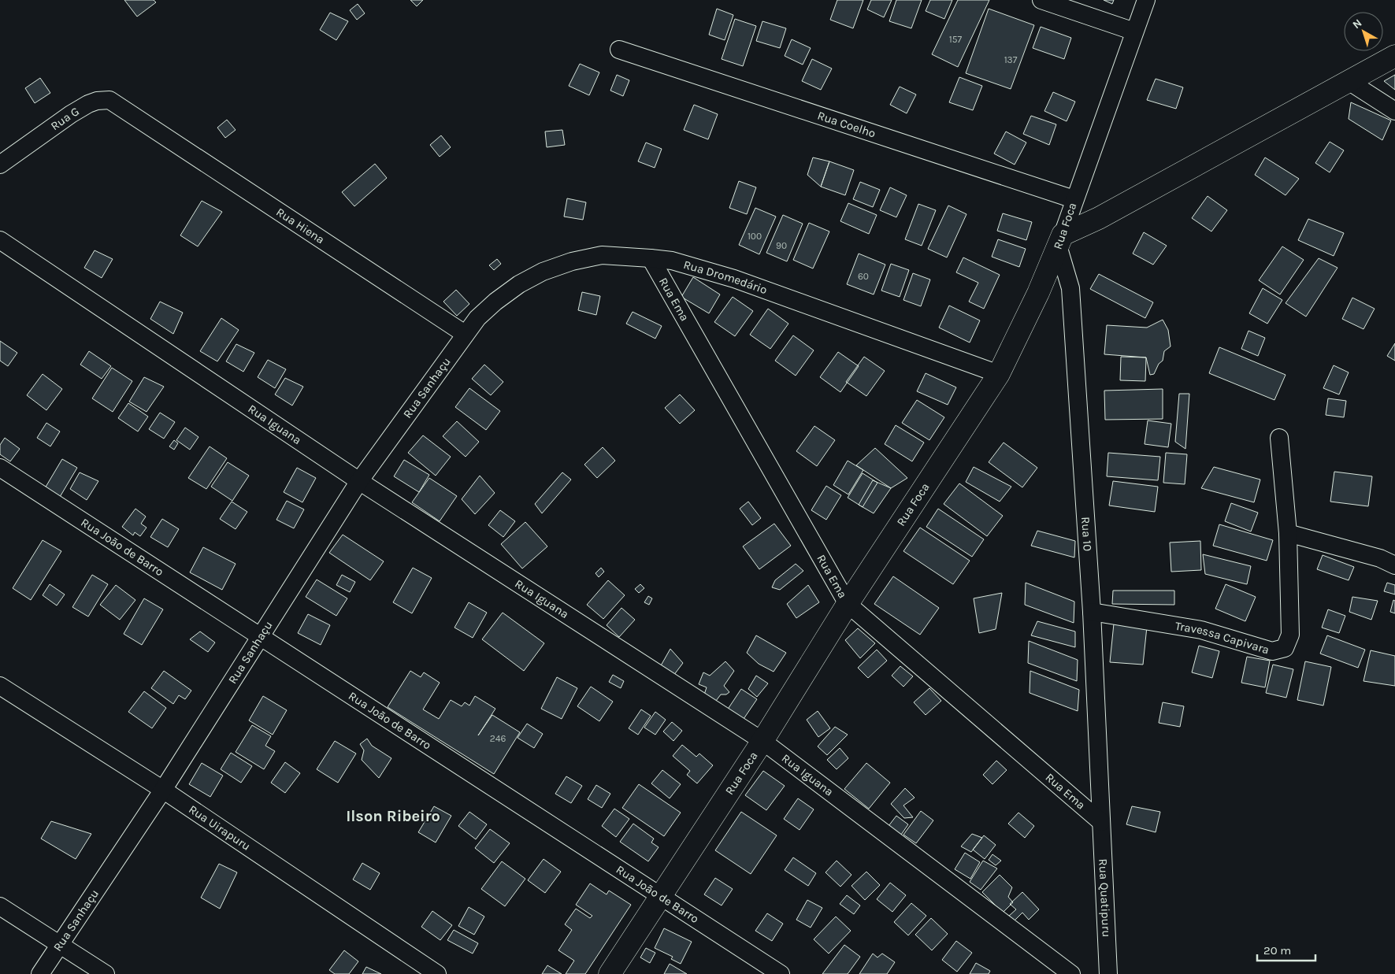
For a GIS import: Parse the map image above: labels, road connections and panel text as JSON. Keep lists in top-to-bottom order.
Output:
{
  "streets": {
    "street": [
      "Rua G",
      "Rua Coelho",
      "Rua Hiena",
      "Rua Foca",
      "Rua Dromedário",
      "Rua Ema",
      "Rua Sanhaçu",
      "Rua Iguana",
      "Rua 10",
      "Rua João de Barro",
      "Travessa Capivara",
      "Rua Uirapuru",
      "Rua Quatipuru"
    ]
  },
  "crossings": [
    ["Rua G", "Rua Hiena"],
    ["Rua Coelho", "Rua Foca"],
    ["Rua Hiena", "Rua Dromedário"],
    ["Rua Hiena", "Rua Sanhaçu"],
    ["Rua Foca", "Rua Dromedário"],
    ["Rua Foca", "Rua Ema"],
    ["Rua Foca", "Rua Iguana"],
    ["Rua Foca", "Rua 10"],
    ["Rua Foca", "Rua João de Barro"],
    ["Rua Dromedário", "Rua Ema"],
    ["Rua Dromedário", "Rua Sanhaçu"],
    ["Rua Ema", "Rua 10"],
    ["Rua Ema", "Rua Quatipuru"],
    ["Rua Sanhaçu", "Rua Iguana"],
    ["Rua Sanhaçu", "Rua João de Barro"],
    ["Rua Sanhaçu", "Rua Uirapuru"],
    ["Rua 10", "Travessa Capivara"],
    ["Rua 10", "Rua Quatipuru"]
  ],
  "districts": ["Ilson Ribeiro"],
  "house_numbers": [
    "157",
    "137",
    "100",
    "90",
    "60",
    "246"
  ],
  "scale_bar": "20 m",
  "north": "top left"
}
